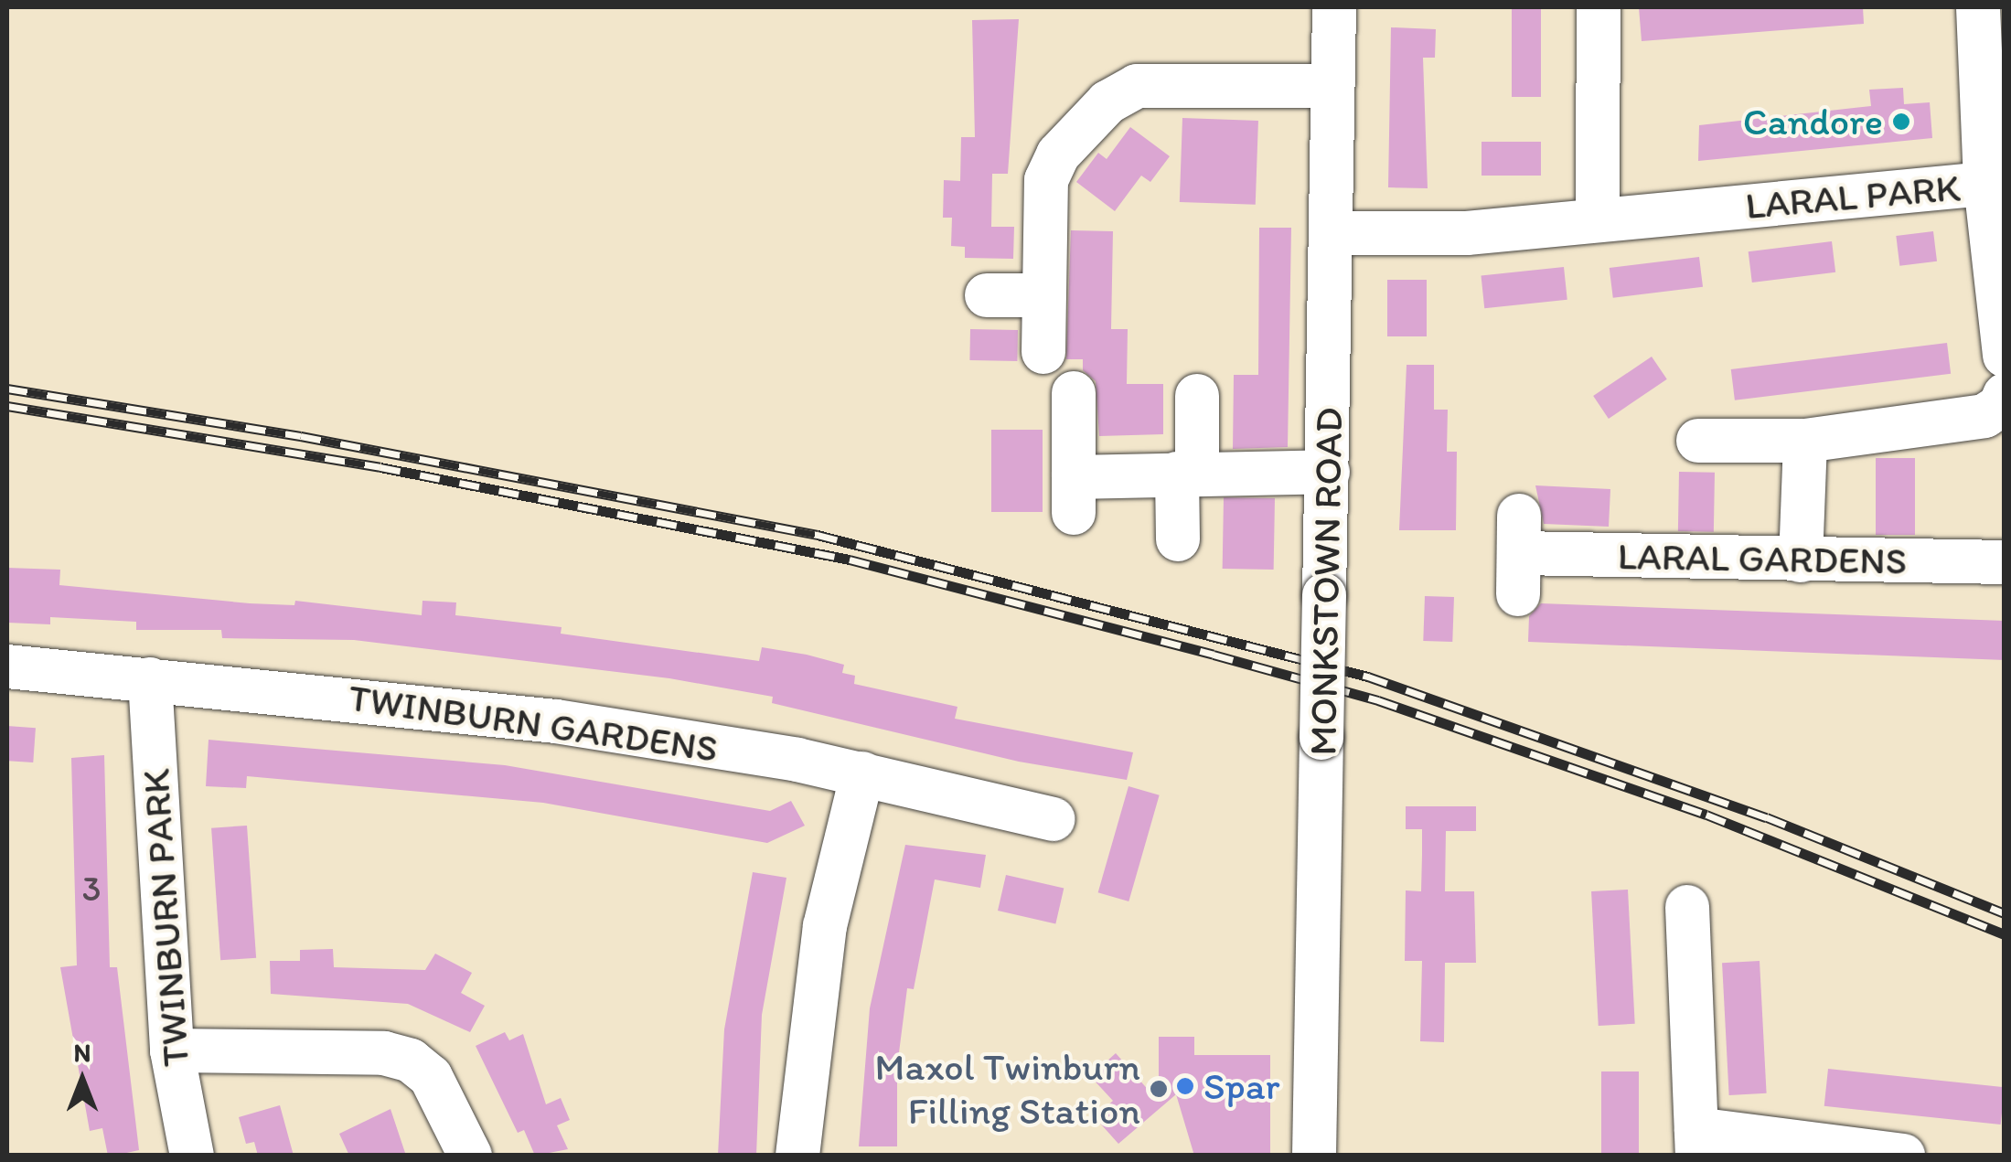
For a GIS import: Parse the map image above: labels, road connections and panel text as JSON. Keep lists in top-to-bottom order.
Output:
{
  "streets": {
    "street": [
      "LARAL PARK",
      "LARAL GARDENS",
      "MONKSTOWN ROAD",
      "TWINBURN GARDENS",
      "TWINBURN PARK"
    ]
  },
  "crossings": [
    ["LARAL PARK", "MONKSTOWN ROAD"],
    ["TWINBURN GARDENS", "TWINBURN PARK"]
  ],
  "places": ["Candore", "Spar", "Maxol Twinburn Filling Station"],
  "house_numbers": ["3"],
  "north": "top"
}
